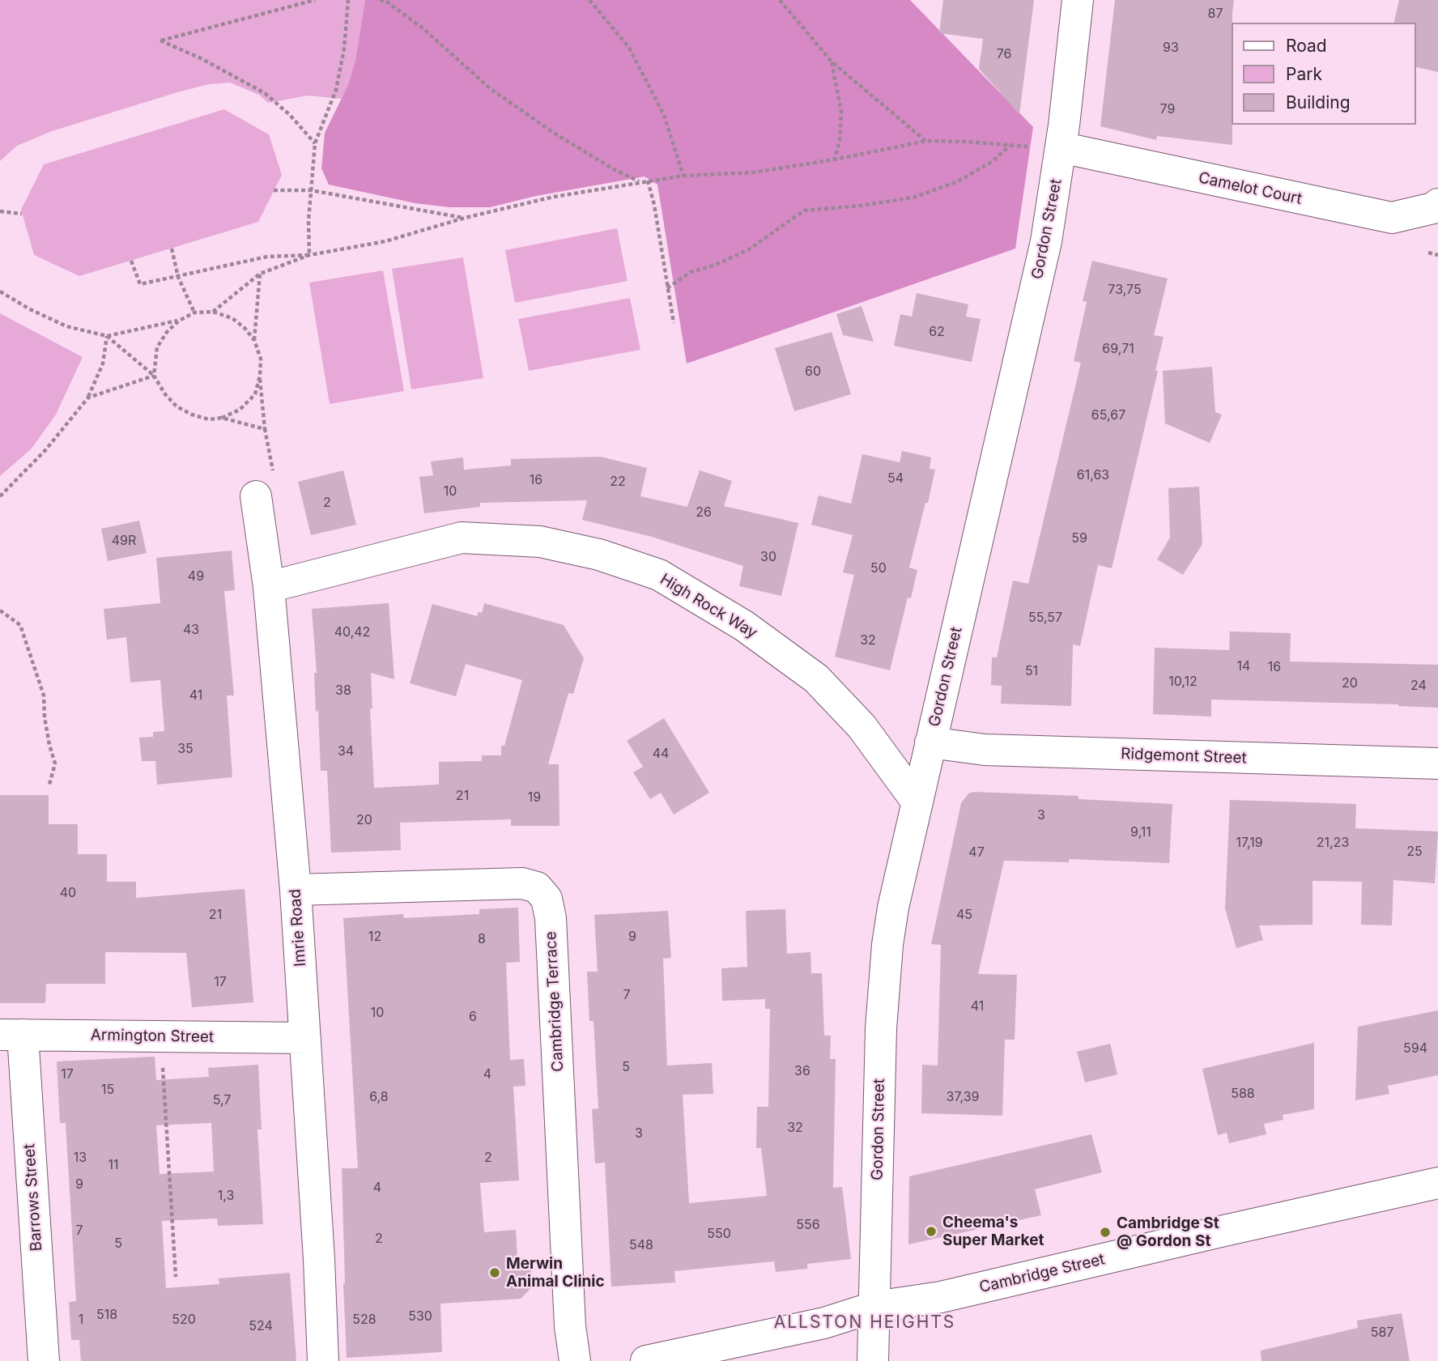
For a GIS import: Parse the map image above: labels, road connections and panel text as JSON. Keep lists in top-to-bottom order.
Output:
{
  "streets": {
    "street": [
      "Camelot Court",
      "Gordon Street",
      "High Rock Way",
      "Ridgemont Street",
      "Imrie Road",
      "Cambridge Terrace",
      "Armington Street",
      "Barrows Street",
      "Cambridge Street"
    ]
  },
  "crossings": [
    ["Camelot Court", "Gordon Street"],
    ["Gordon Street", "High Rock Way"],
    ["Gordon Street", "Ridgemont Street"],
    ["Gordon Street", "Cambridge Street"],
    ["High Rock Way", "Imrie Road"],
    ["Imrie Road", "Cambridge Terrace"],
    ["Imrie Road", "Armington Street"],
    ["Armington Street", "Barrows Street"]
  ],
  "districts": ["ALLSTON HEIGHTS"],
  "places": ["Cheema's Super Market", "Cambridge St @ Gordon St", "Merwin Animal Clinic"],
  "house_numbers": [
    "87",
    "93",
    "76",
    "79",
    "73,75",
    "62",
    "69,71",
    "60",
    "65,67",
    "61,63",
    "54",
    "16",
    "22",
    "10",
    "2",
    "26",
    "59",
    "49R",
    "30",
    "50",
    "49",
    "55,57",
    "43",
    "40,42",
    "32",
    "14",
    "16",
    "51",
    "10,12",
    "20",
    "24",
    "38",
    "41",
    "35",
    "34",
    "44",
    "21",
    "19",
    "3",
    "20",
    "9,11",
    "17,19",
    "21,23",
    "25",
    "47",
    "40",
    "21",
    "45",
    "12",
    "9",
    "8",
    "17",
    "7",
    "41",
    "10",
    "6",
    "594",
    "5",
    "36",
    "17",
    "4",
    "15",
    "588",
    "6,8",
    "37,39",
    "5,7",
    "32",
    "3",
    "13",
    "2",
    "11",
    "9",
    "4",
    "1,3",
    "556",
    "7",
    "550",
    "2",
    "5",
    "548",
    "518",
    "530",
    "1",
    "520",
    "528",
    "524",
    "587"
  ],
  "legend": ["Road", "Park", "Building"]
}
